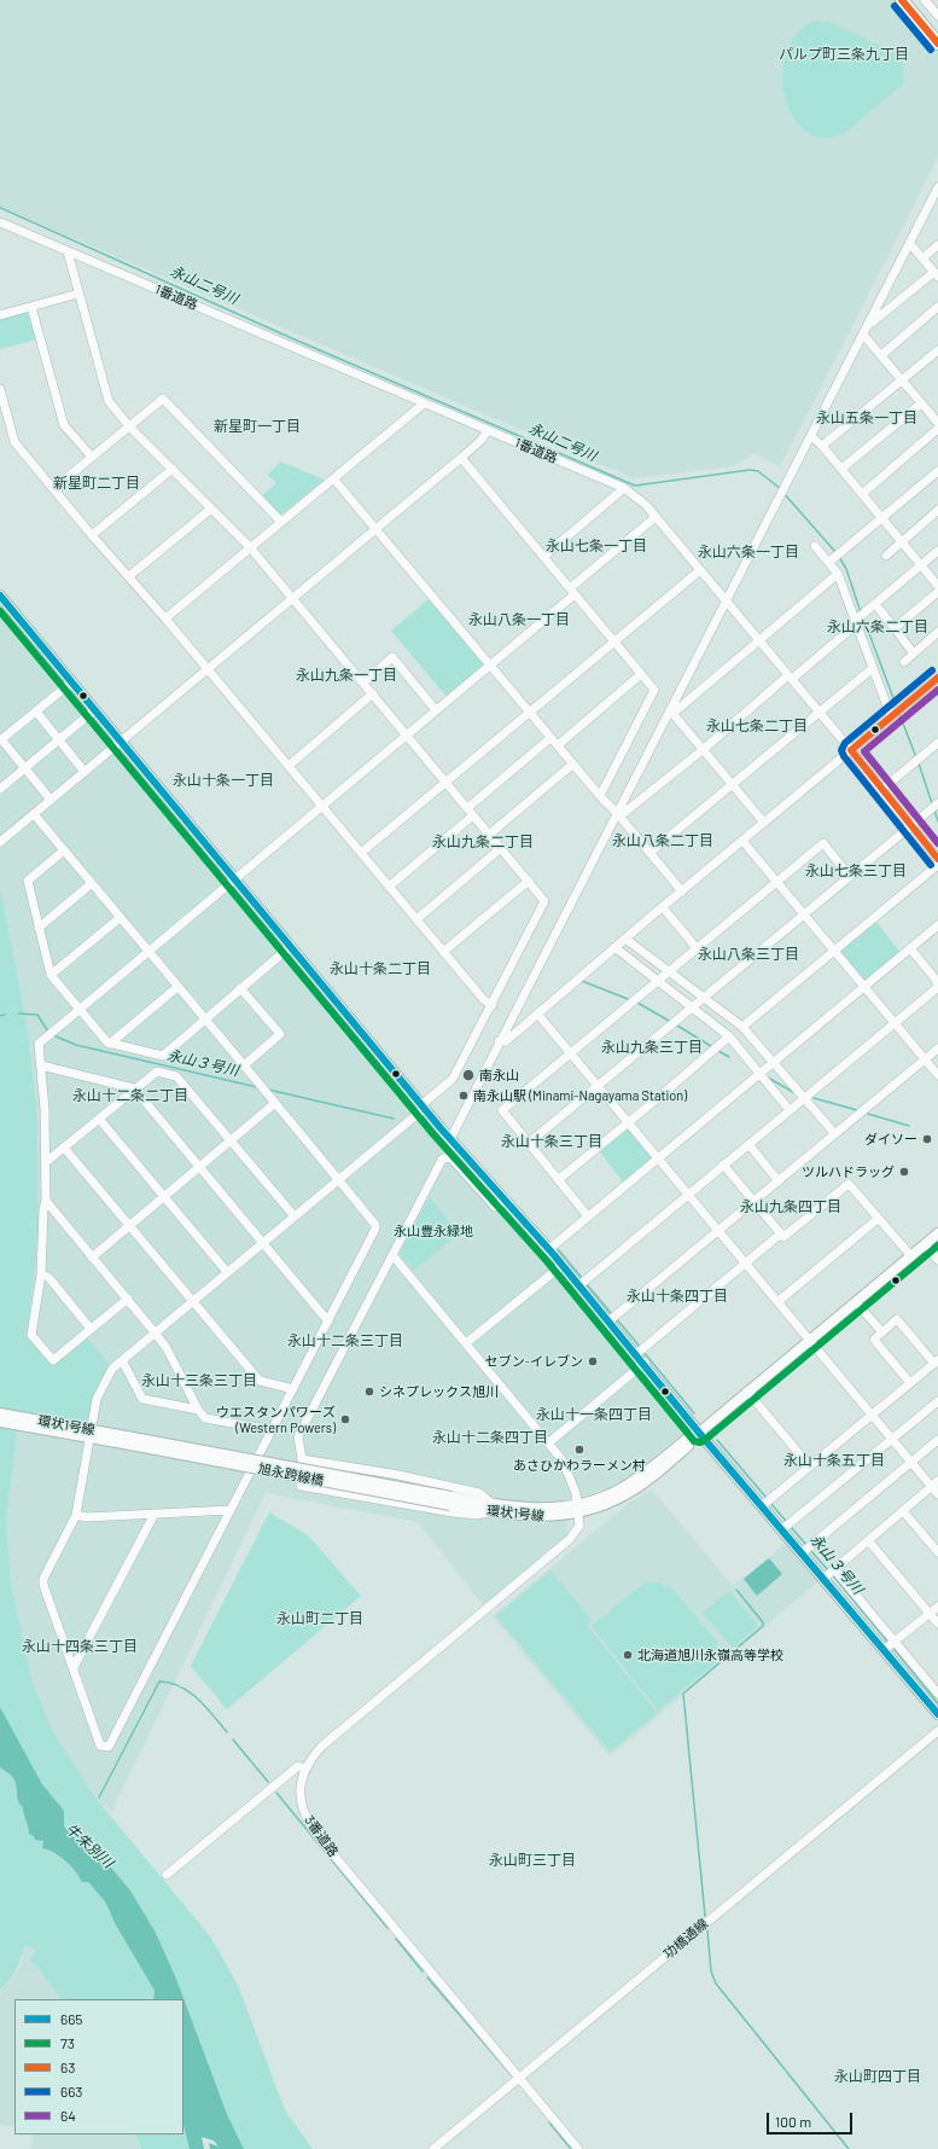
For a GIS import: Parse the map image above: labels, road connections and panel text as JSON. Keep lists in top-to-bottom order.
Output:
{
  "streets": {
    "main road": ["環状1号線", "旭永跨線橋"],
    "street": ["1番道路", "3番道路", "功橋通線"]
  },
  "crossings": [
    ["環状1号線", "旭永跨線橋"],
    ["3番道路", "功橋通線"]
  ],
  "districts": [
    "パルプ町三条九丁目",
    "永山五条一丁目",
    "新星町一丁目",
    "新星町二丁目",
    "永山七条一丁目",
    "永山六条一丁目",
    "永山八条一丁目",
    "永山六条二丁目",
    "永山九条一丁目",
    "永山七条二丁目",
    "永山十条一丁目",
    "永山八条二丁目",
    "永山九条二丁目",
    "永山七条三丁目",
    "永山八条三丁目",
    "永山十条二丁目",
    "永山九条三丁目",
    "永山十二条二丁目",
    "永山十条三丁目",
    "永山九条四丁目",
    "永山十条四丁目",
    "永山十二条三丁目",
    "永山十三条三丁目",
    "永山十一条四丁目",
    "永山十二条四丁目",
    "永山十条五丁目",
    "永山町二丁目",
    "永山十四条三丁目",
    "永山町三丁目",
    "永山町四丁目"
  ],
  "water": ["永山二号川", "永山３号川", "牛朱別川"],
  "parks": ["永山豊永緑地"],
  "places": [
    "南永山",
    "南永山駅 (Minami-Nagayama Station)",
    "ダイソー",
    "ツルハドラッグ",
    "セブン-イレブン",
    "シネプレックス旭川",
    "ウエスタンパワーズ (Western Powers)",
    "あさひかわラーメン村",
    "北海道旭川永嶺高等学校"
  ],
  "lines": [
    "transit line 63",
    "transit line 663",
    "transit line 665",
    "transit line 73",
    "transit line 64"
  ],
  "legend": [
    "665",
    "73",
    "63",
    "663",
    "64"
  ],
  "scale_bar": "100 m"
}
